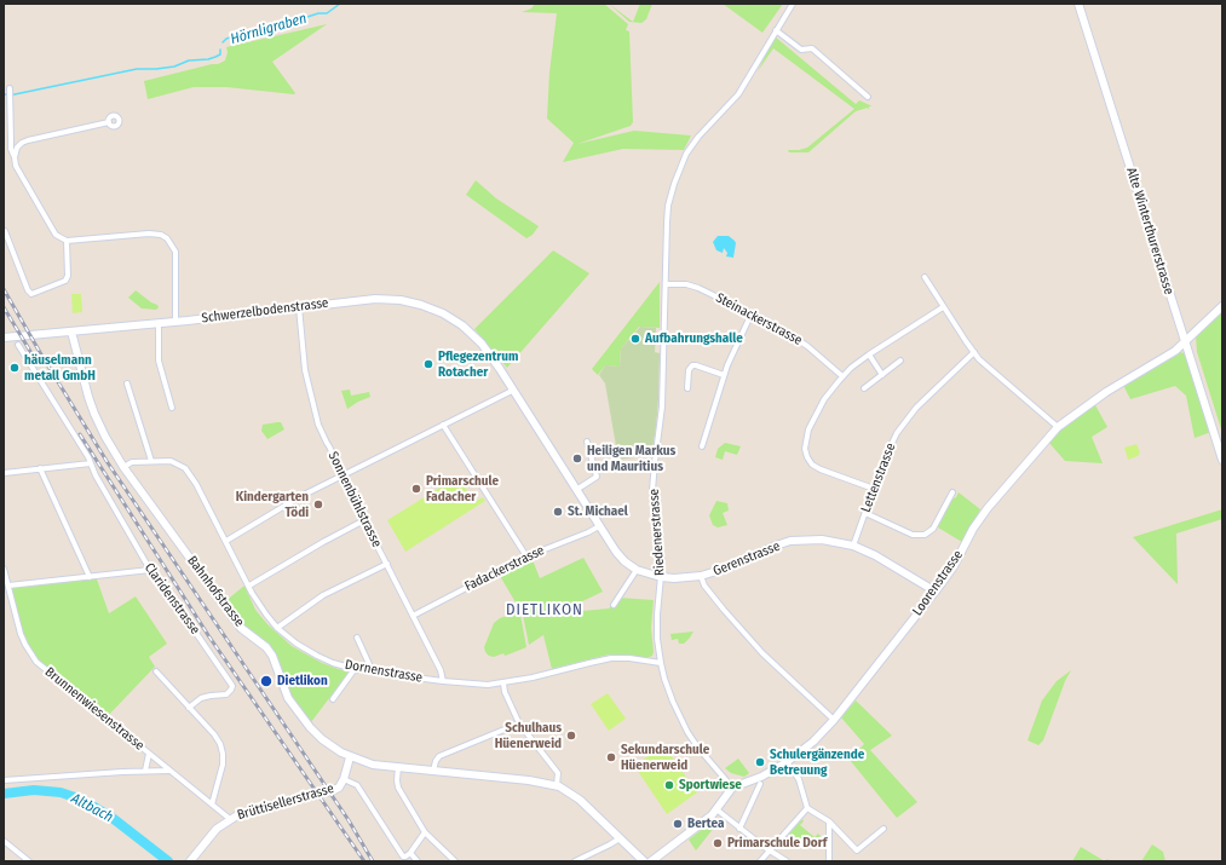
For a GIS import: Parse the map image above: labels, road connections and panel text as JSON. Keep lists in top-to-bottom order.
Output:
{
  "streets": {
    "street": [
      "Alte Winterthurerstrasse",
      "Schwerzelbodenstrasse",
      "Steinackerstrasse",
      "Lettenstrasse",
      "Sonnenbühlstrasse",
      "Riedenerstrasse",
      "Gerenstrasse",
      "Fadackerstrasse",
      "Loorenstrasse",
      "Bahnhofstrasse",
      "Claridenstrasse",
      "Dornenstrasse",
      "Brunnenwiesenstrasse",
      "Brüttisellerstrasse"
    ]
  },
  "crossings": [
    ["Alte Winterthurerstrasse", "Loorenstrasse"],
    ["Schwerzelbodenstrasse", "Sonnenbühlstrasse"],
    ["Schwerzelbodenstrasse", "Riedenerstrasse"],
    ["Schwerzelbodenstrasse", "Gerenstrasse"],
    ["Schwerzelbodenstrasse", "Fadackerstrasse"],
    ["Schwerzelbodenstrasse", "Bahnhofstrasse"],
    ["Steinackerstrasse", "Riedenerstrasse"],
    ["Lettenstrasse", "Gerenstrasse"],
    ["Sonnenbühlstrasse", "Fadackerstrasse"],
    ["Sonnenbühlstrasse", "Dornenstrasse"],
    ["Riedenerstrasse", "Gerenstrasse"],
    ["Riedenerstrasse", "Loorenstrasse"],
    ["Riedenerstrasse", "Dornenstrasse"],
    ["Gerenstrasse", "Loorenstrasse"],
    ["Bahnhofstrasse", "Dornenstrasse"],
    ["Bahnhofstrasse", "Brüttisellerstrasse"],
    ["Brunnenwiesenstrasse", "Brüttisellerstrasse"]
  ],
  "districts": ["DIETLIKON"],
  "water": ["Hörnligraben", "Altbach"],
  "places": [
    "Aufbahrungshalle",
    "Pflegezentrum Rotacher",
    "häuselmann metall GmbH",
    "Heiligen Markus und Mauritius",
    "Primarschule Fadacher",
    "Kindergarten Tödi",
    "St. Michael",
    "Dietlikon",
    "Schulhaus Hüenerweid",
    "Sekundarschule Hüenerweid",
    "Schulergänzende Betreuung",
    "Sportwiese",
    "Bertea",
    "Primarschule Dorf"
  ]
}
